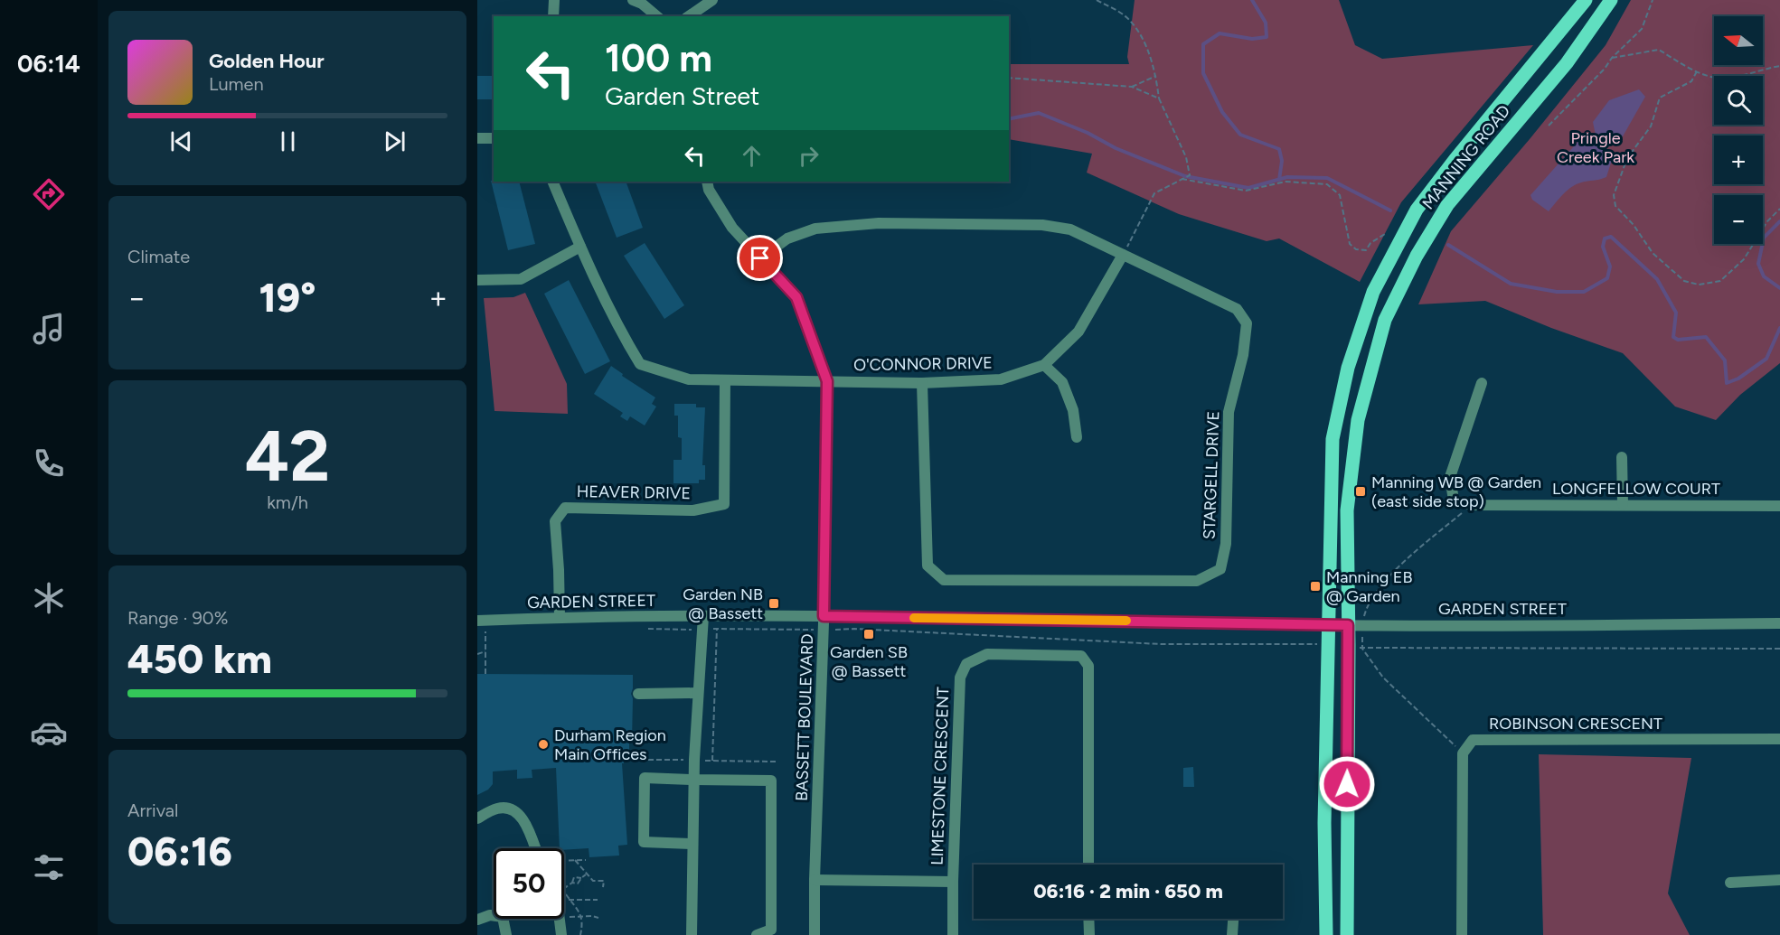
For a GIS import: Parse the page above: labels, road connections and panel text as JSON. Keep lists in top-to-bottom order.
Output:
{
  "streets": {
    "main road": ["MANNING ROAD"],
    "street": [
      "O'CONNOR DRIVE",
      "STARGELL DRIVE",
      "LONGFELLOW COURT",
      "HEAVER DRIVE",
      "GARDEN STREET",
      "BASSETT BOULEVARD",
      "ROBINSON CRESCENT",
      "LIMESTONE CRESCENT"
    ]
  },
  "crossings": [
    ["MANNING ROAD", "GARDEN STREET"],
    ["O'CONNOR DRIVE", "STARGELL DRIVE"],
    ["O'CONNOR DRIVE", "HEAVER DRIVE"],
    ["O'CONNOR DRIVE", "BASSETT BOULEVARD"],
    ["STARGELL DRIVE", "BASSETT BOULEVARD"],
    ["HEAVER DRIVE", "GARDEN STREET"],
    ["GARDEN STREET", "BASSETT BOULEVARD"]
  ],
  "parks": ["Pringle Creek Park"],
  "places": {
    "transit": [
      "Manning WB @ Garden (east side stop)",
      "Manning EB @ Garden",
      "Garden NB @ Bassett",
      "Garden SB @ Bassett"
    ],
    "other": ["Durham Region Main Offices"]
  },
  "north": "left",
  "page": {
    "tabs": "06:14",
    "map_buttons": ["+", "−"],
    "turn": ["100 m", "Garden Street"],
    "song": ["Golden Hour", "Lumen"],
    "tile": [
      "Climate",
      ["42", "km/h"],
      ["Range · 90%", "450 km"],
      ["Arrival", "06:16"]
    ],
    "heat": ["−", "19°", "+"],
    "limit": "50",
    "trip": "06:16 · 2 min · 650 m"
  }
}
